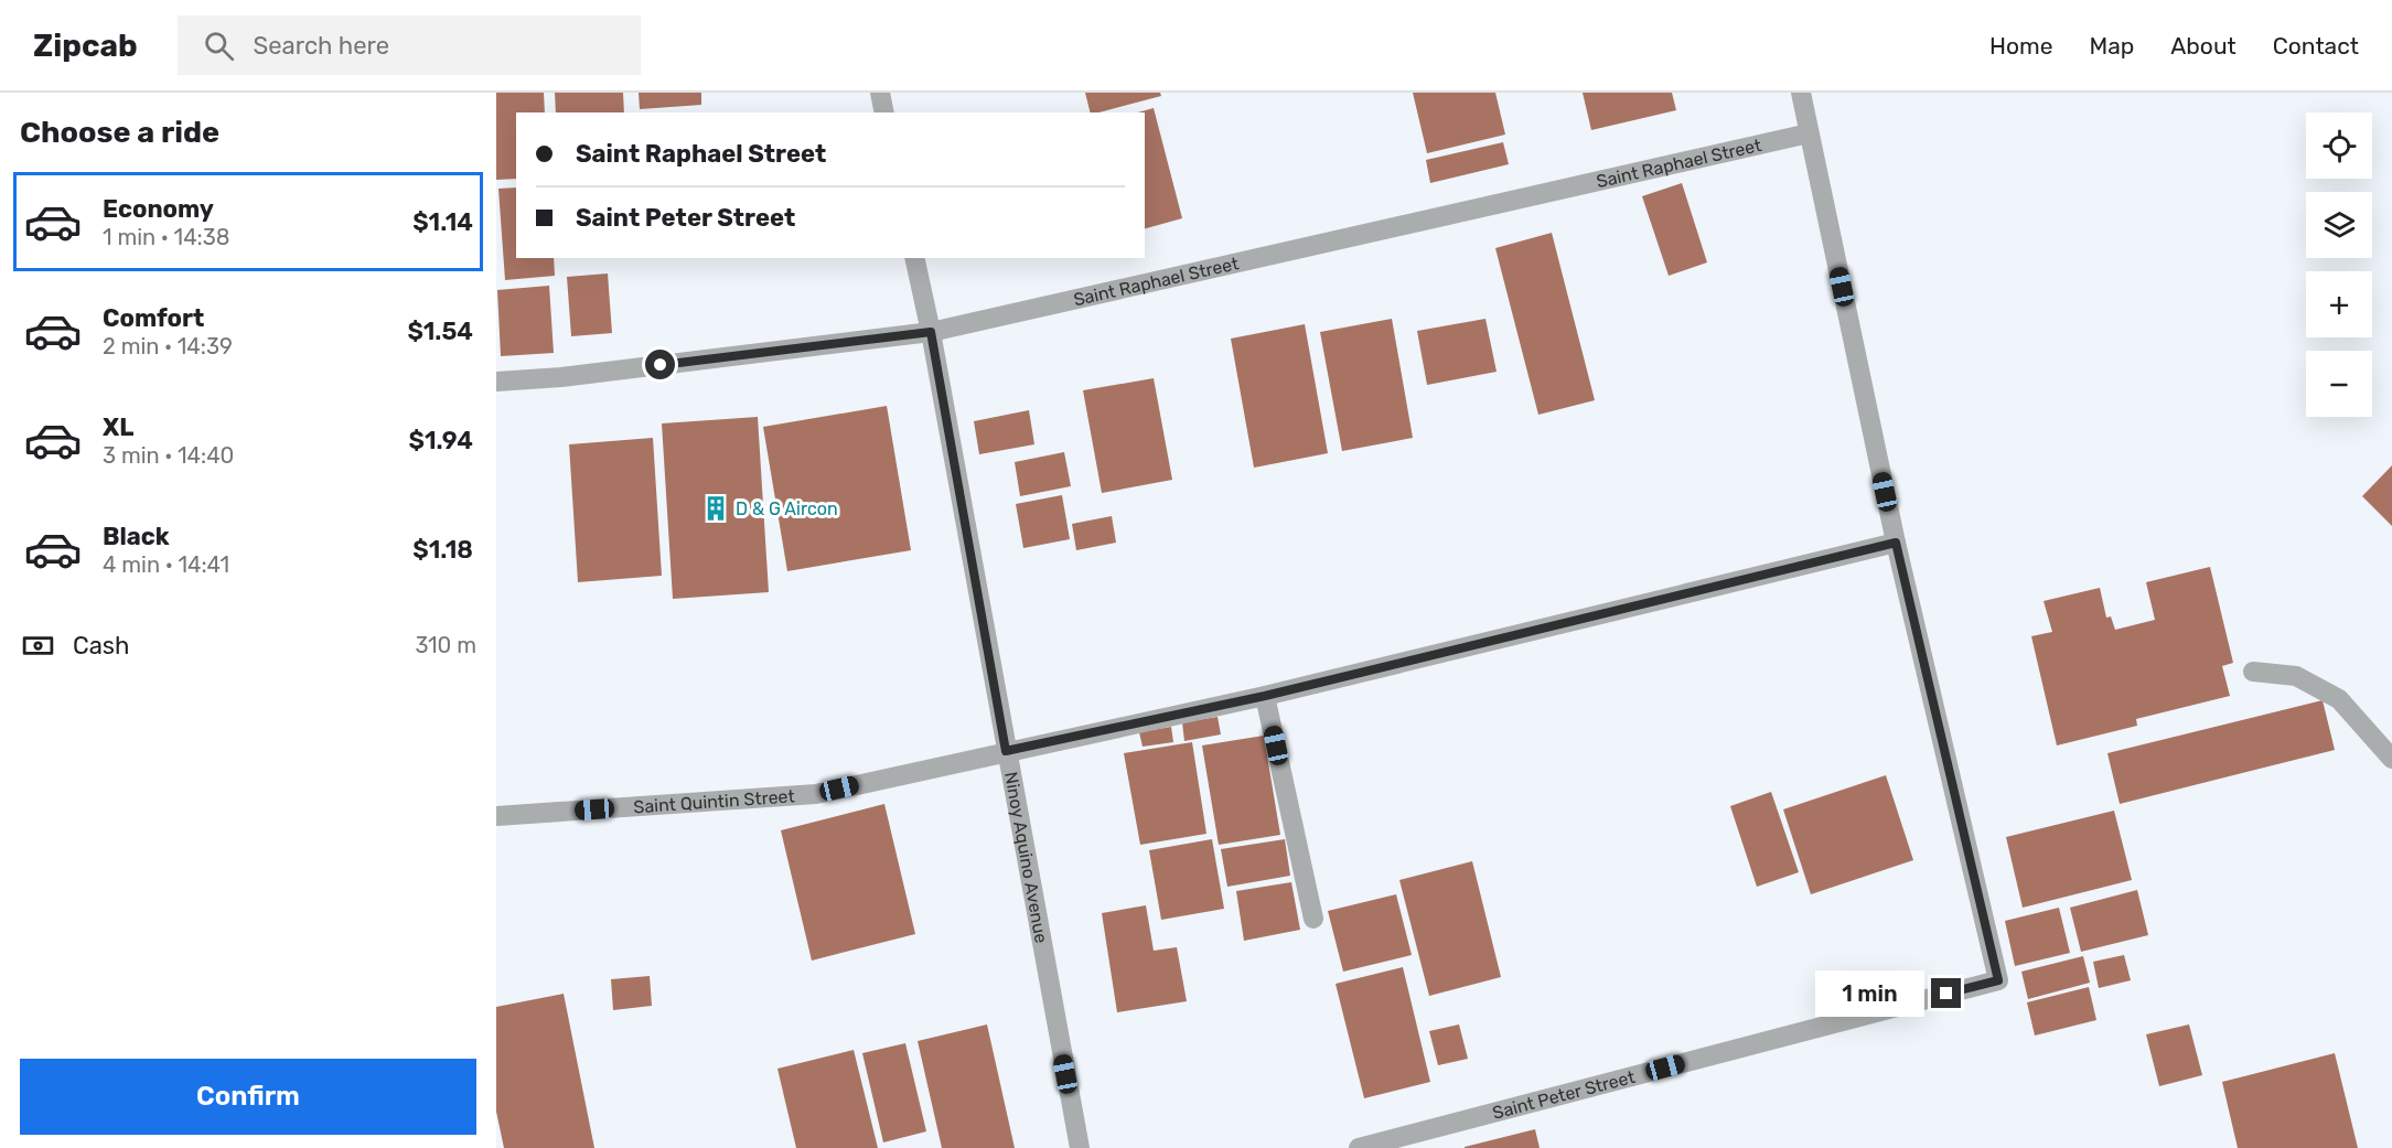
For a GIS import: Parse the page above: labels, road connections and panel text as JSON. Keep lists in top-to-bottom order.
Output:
{
  "streets": {
    "street": [
      "Saint Raphael Street",
      "Saint Quintin Street",
      "Ninoy Aquino Avenue",
      "Saint Peter Street"
    ]
  },
  "crossings": [
    ["Saint Raphael Street", "Ninoy Aquino Avenue"],
    ["Saint Quintin Street", "Ninoy Aquino Avenue"],
    ["Saint Quintin Street", "Saint Peter Street"]
  ],
  "places": {
    "building": ["D & G Aircon"]
  },
  "page": {
    "header": "Zipcab",
    "search": "Search here",
    "nav": [
      "Home",
      "Map",
      "About",
      "Contact"
    ],
    "heading": "Choose a ride",
    "map_buttons": ["+", "−"],
    "banner": ["Saint Raphael Street", "Saint Peter Street"],
    "list": [
      {
        "name": "Economy",
        "note": "1 min · 14:38",
        "value": "$1.14"
      },
      {
        "name": "Comfort",
        "note": "2 min · 14:39",
        "value": "$1.54"
      },
      {
        "name": "XL",
        "note": "3 min · 14:40",
        "value": "$1.94"
      },
      {
        "name": "Black",
        "note": "4 min · 14:41",
        "value": "$1.18"
      }
    ],
    "pay": ["Cash", "310 m"],
    "bubble": "1 min",
    "buttons": "Confirm"
  }
}
